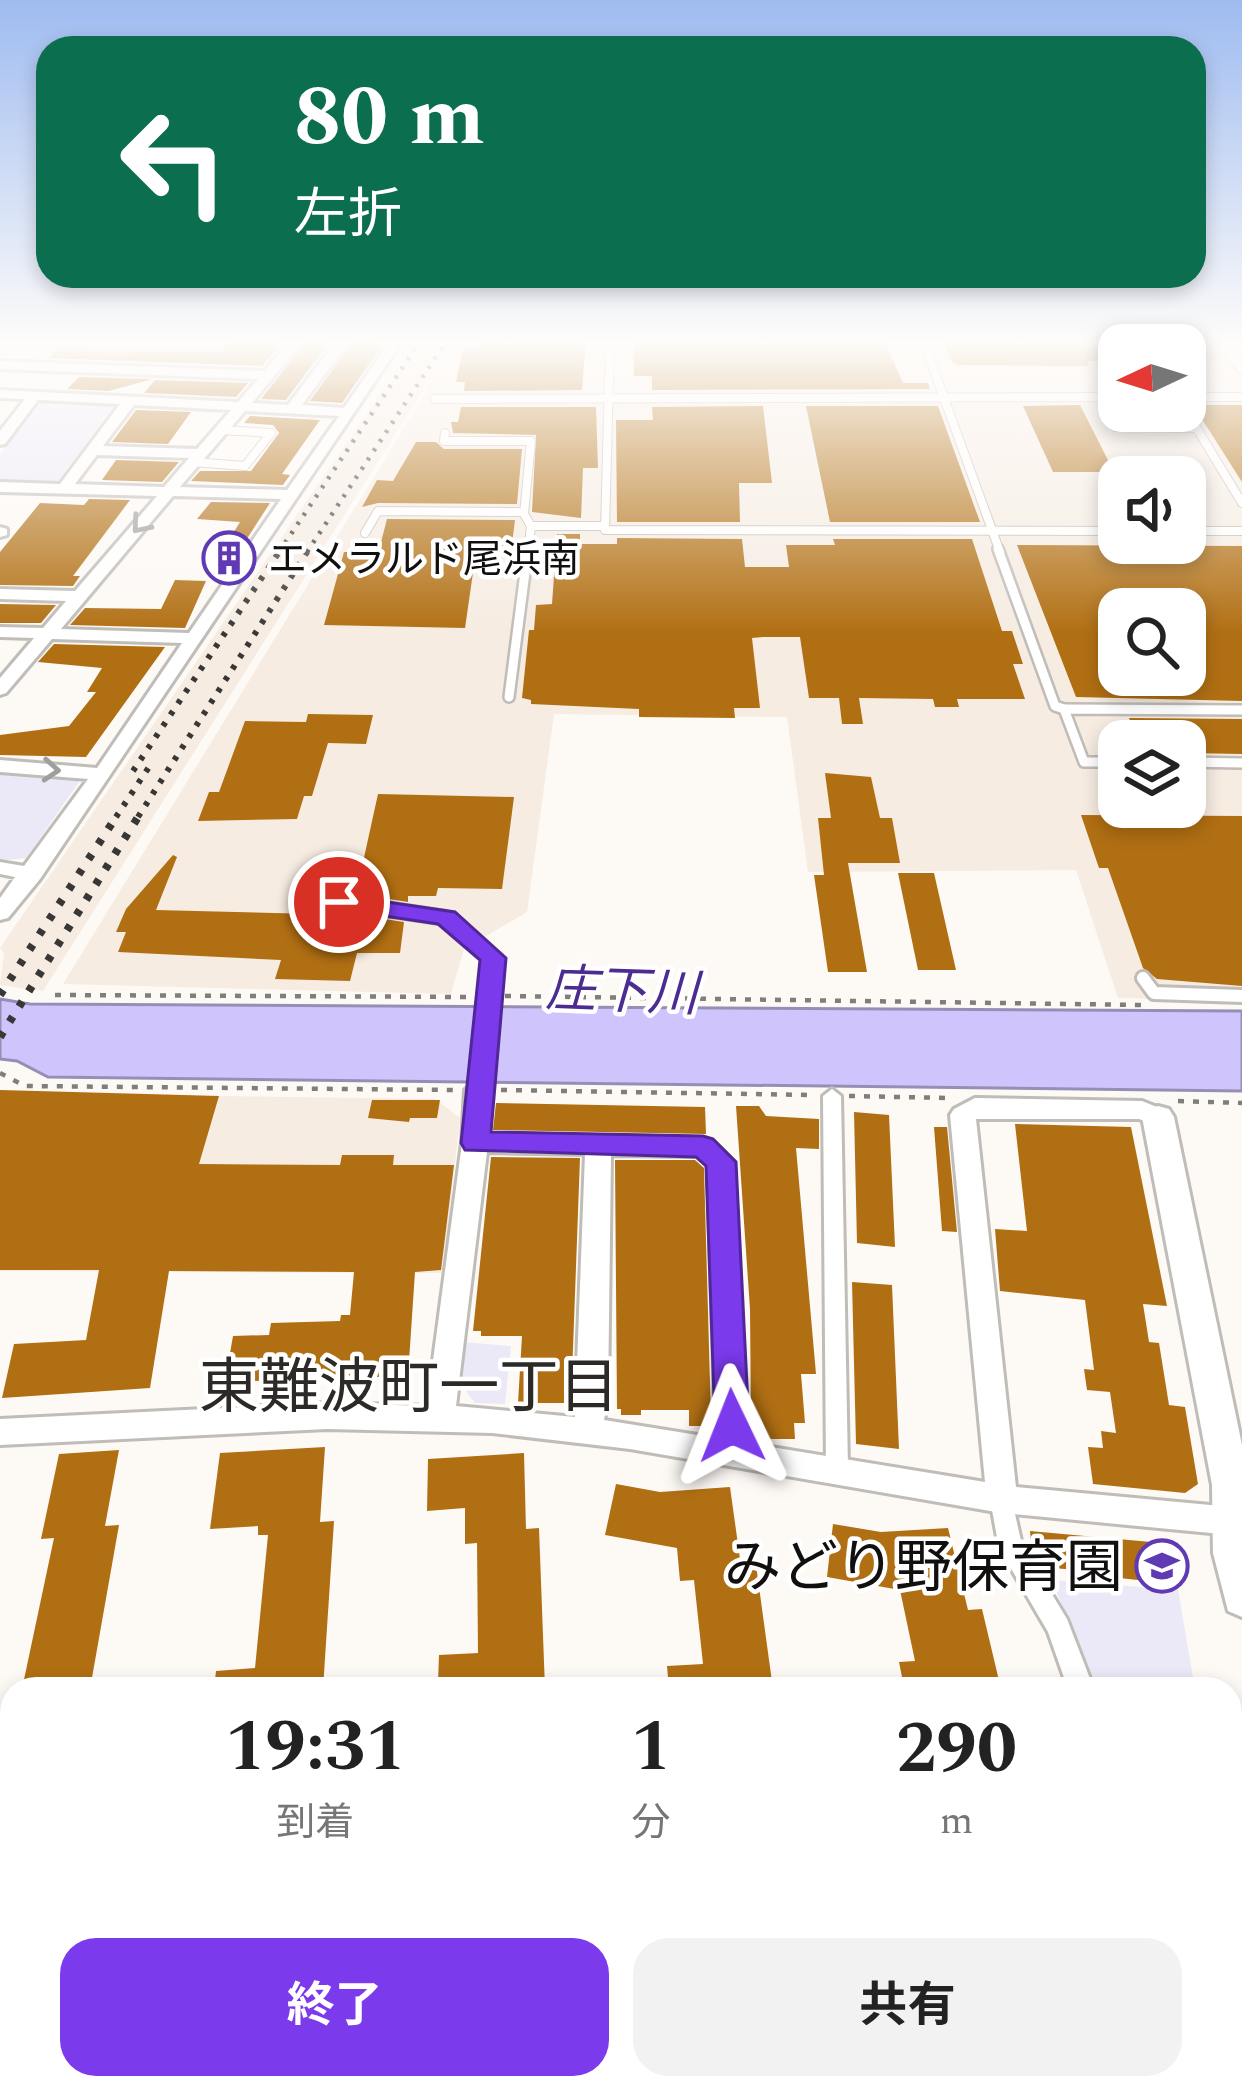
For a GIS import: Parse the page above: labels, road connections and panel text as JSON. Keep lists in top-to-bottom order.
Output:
{
  "districts": ["東難波町一丁目"],
  "water": ["庄下川"],
  "places": {
    "building": ["エメラルド尾浜南"],
    "school or university": ["みどり野保育園"]
  },
  "north": "left",
  "page": {
    "turn": ["80 m", "左折"],
    "eta": [
      "19:31",
      "到着",
      "1",
      "分",
      "290",
      "m"
    ],
    "buttons": ["終了", "共有"]
  }
}
